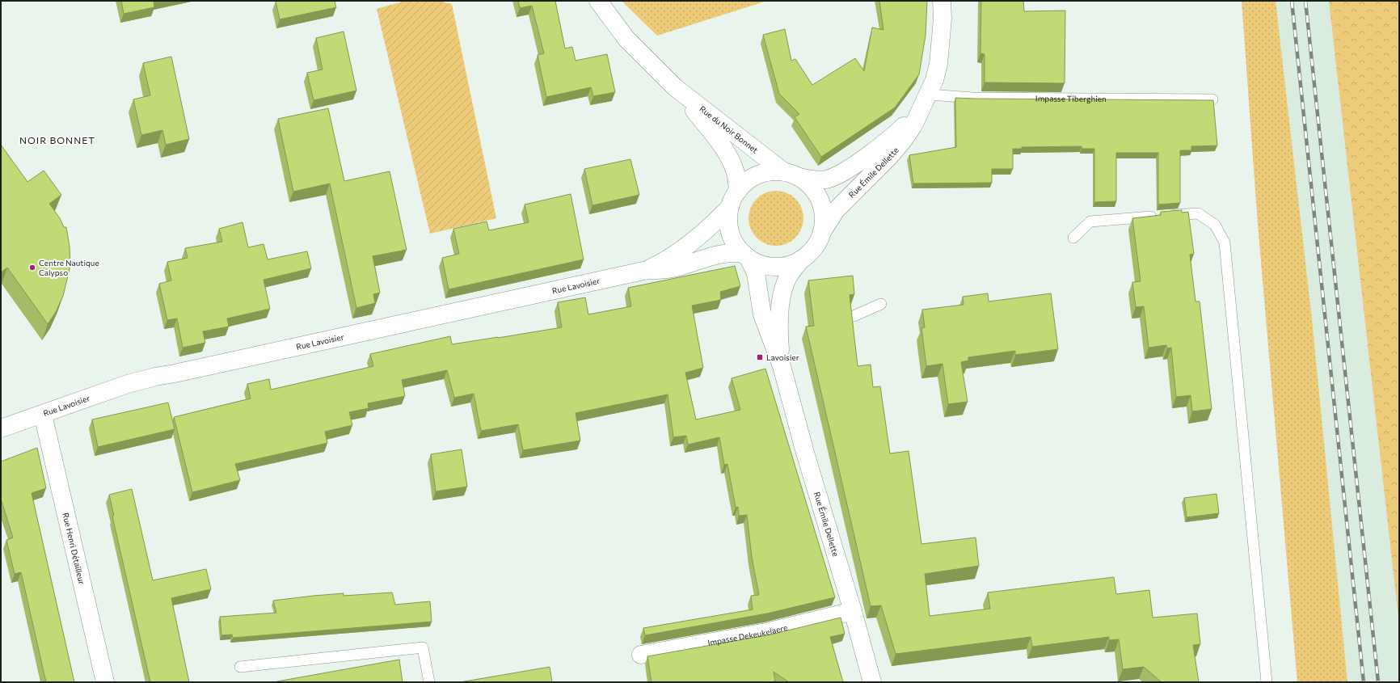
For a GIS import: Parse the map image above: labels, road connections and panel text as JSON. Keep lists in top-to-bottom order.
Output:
{
  "streets": {
    "street": [
      "Rue du Noir Bonnet",
      "Rue Émile Dellette",
      "Rue Lavoisier",
      "Rue Henri Détailleur",
      "Impasse Dekeukelaere"
    ],
    "lane": ["Impasse Tiberghien"]
  },
  "crossings": [
    ["Impasse Tiberghien", "Rue Émile Dellette"],
    ["Rue du Noir Bonnet", "Rue Émile Dellette"],
    ["Rue du Noir Bonnet", "Rue Lavoisier"],
    ["Rue Émile Dellette", "Rue Lavoisier"],
    ["Rue Émile Dellette", "Impasse Dekeukelaere"],
    ["Rue Lavoisier", "Rue Henri Détailleur"]
  ],
  "districts": ["NOIR BONNET"],
  "places": {
    "other": ["Centre Nautique Calypso"],
    "transit": ["Lavoisier"]
  }
}
